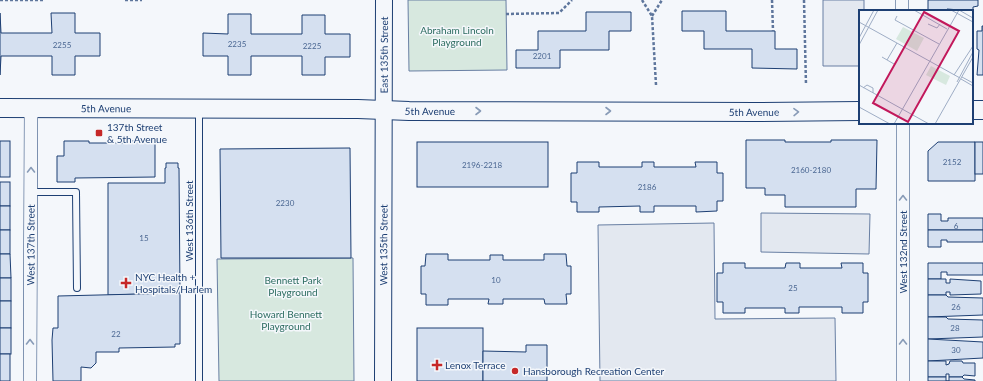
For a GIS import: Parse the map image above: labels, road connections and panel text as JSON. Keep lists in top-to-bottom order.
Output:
{
  "streets": {
    "main road": ["5th Avenue"],
    "street": [
      "East 135th Street",
      "West 137th Street",
      "West 135th Street",
      "West 132nd Street"
    ],
    "lane": ["West 136th Street"]
  },
  "crossings": [
    ["East 135th Street", "5th Avenue"],
    ["East 135th Street", "West 135th Street"],
    ["5th Avenue", "West 136th Street"],
    ["5th Avenue", "West 137th Street"],
    ["5th Avenue", "West 135th Street"]
  ],
  "one_way": ["5th Avenue", "West 137th Street", "West 132nd Street"],
  "parks": ["Abraham Lincoln Playground", "Bennett Park Playground", "Howard Bennett Playground"],
  "places": {
    "transit": ["137th Street & 5th Avenue"],
    "health": ["NYC Health + Hospitals/Harlem", "Lenox Terrace"],
    "other": ["Hansborough Recreation Center"]
  },
  "house_numbers": [
    "2235",
    "2255",
    "2225",
    "2201",
    "2152",
    "2196-2218",
    "2160-2180",
    "2186",
    "2230",
    "6",
    "15",
    "10",
    "25",
    "26",
    "28",
    "22",
    "30"
  ]
}
